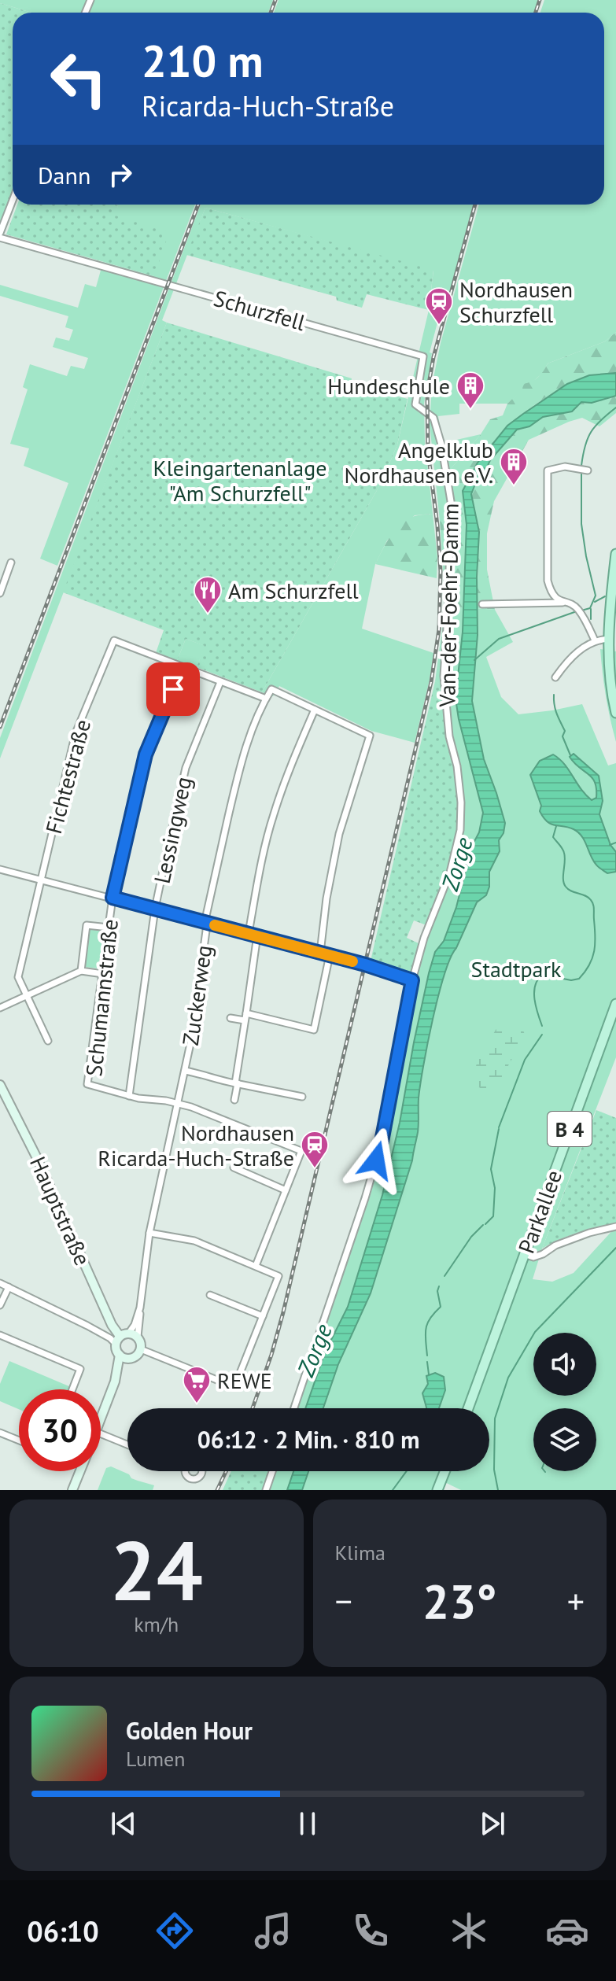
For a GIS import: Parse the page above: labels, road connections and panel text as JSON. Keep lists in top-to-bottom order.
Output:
{
  "streets": {
    "main road": ["B 4", "Parkallee"],
    "street": [
      "Schurzfell",
      "Van-der-Foehr-Damm",
      "Fichtestraße",
      "Lessingweg",
      "Zuckerweg",
      "Schumannstraße",
      "Hauptstraße"
    ]
  },
  "crossings": [
    ["Schurzfell", "Van-der-Foehr-Damm"],
    ["Fichtestraße", "Schumannstraße"],
    ["Lessingweg", "Schumannstraße"],
    ["Zuckerweg", "Schumannstraße"],
    ["Zuckerweg", "Hauptstraße"]
  ],
  "water": ["Zorge"],
  "parks": ["Kleingartenanlage \"Am Schurzfell\"", "Stadtpark"],
  "places": {
    "station": ["Nordhausen Schurzfell", "Nordhausen Ricarda-Huch-Straße"],
    "building": ["Hundeschule", "Angelklub Nordhausen e.V."],
    "restaurant": ["Am Schurzfell"],
    "supermarket": ["REWE"]
  },
  "page": {
    "turn": ["210 m", "Ricarda-Huch-Straße"],
    "then": "Dann",
    "limit": "30",
    "trip": "06:12 · 2 Min. · 810 m",
    "tile": [
      ["24", "km/h"],
      "Klima"
    ],
    "heat": ["−", "23°", "+"],
    "song": ["Golden Hour", "Lumen"],
    "tabs": "06:10"
  }
}
